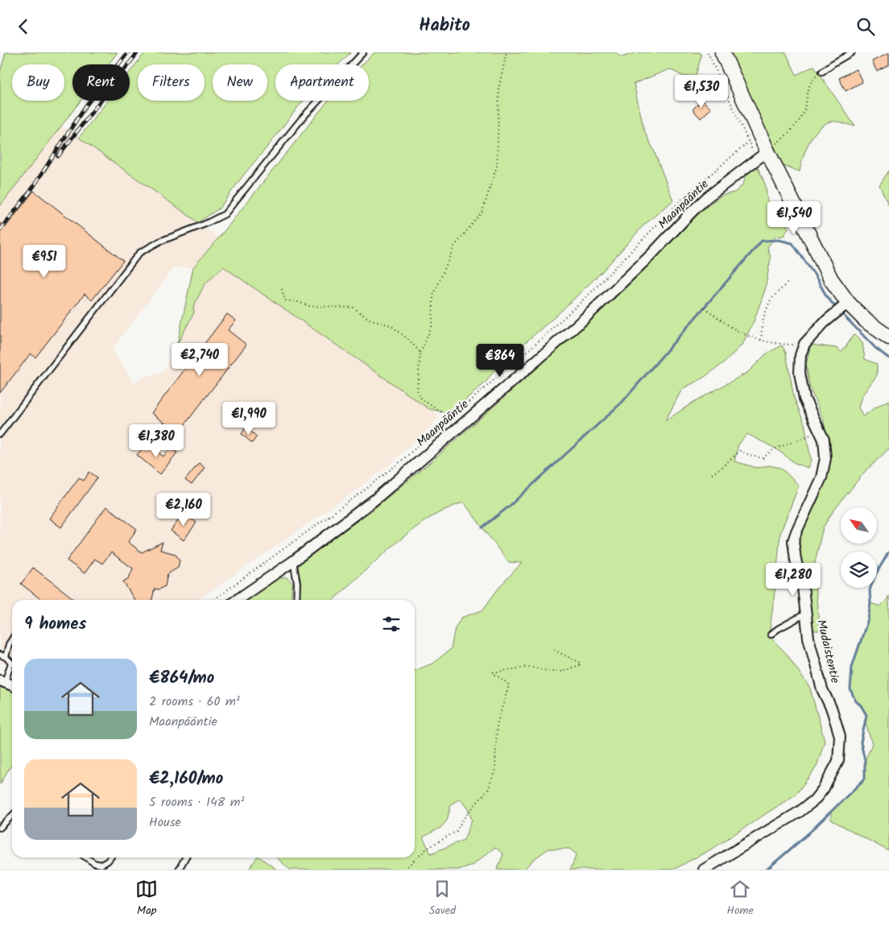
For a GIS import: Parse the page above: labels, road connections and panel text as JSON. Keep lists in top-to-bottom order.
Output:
{
  "streets": {
    "street": ["Maanpääntie", "Mudaistentie"]
  },
  "north": "top left",
  "page": {
    "header": "Habito",
    "chip": [
      "Buy",
      "Rent",
      "Filters",
      "New",
      "Apartment"
    ],
    "price": [
      "€1,530",
      "€1,540",
      "€951",
      "€2,740",
      "€864",
      "€1,990",
      "€1,380",
      "€2,160",
      "€1,280"
    ],
    "heading": "9 homes",
    "list": [
      {
        "name": "€864/mo",
        "note": "2 rooms · 60 m² · Maanpääntie"
      },
      {
        "name": "€2,160/mo",
        "note": "5 rooms · 148 m² · House"
      }
    ],
    "tabs": ["Map", "Saved", "Home"]
  }
}
